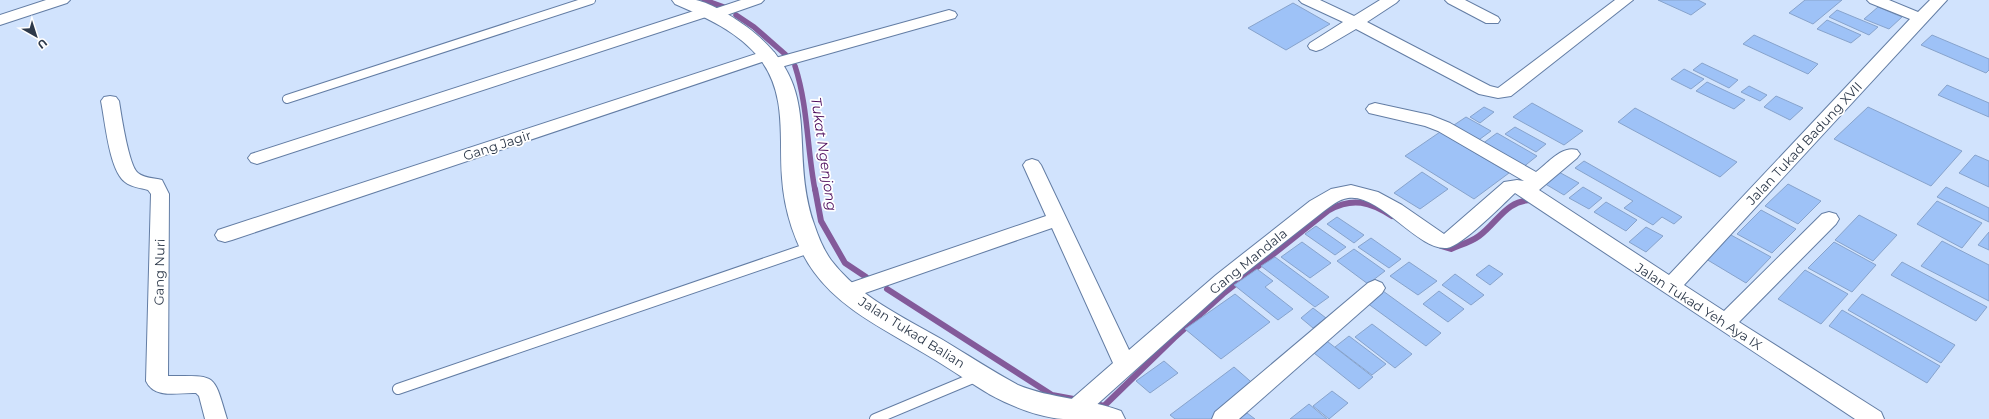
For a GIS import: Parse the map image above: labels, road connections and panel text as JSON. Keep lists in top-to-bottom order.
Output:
{
  "streets": {
    "street": [
      "Jalan Tukad Badung XVII",
      "Gang Jagir",
      "Gang Mandala",
      "Gang Nuri",
      "Jalan Tukad Yeh Aya IX",
      "Jalan Tukad Balian"
    ]
  },
  "crossings": [
    ["Jalan Tukad Badung XVII", "Jalan Tukad Yeh Aya IX"],
    ["Gang Jagir", "Jalan Tukad Balian"],
    ["Gang Mandala", "Jalan Tukad Yeh Aya IX"],
    ["Gang Mandala", "Jalan Tukad Balian"]
  ],
  "water": ["Tukat Ngenjong"],
  "north": "bottom right"
}
